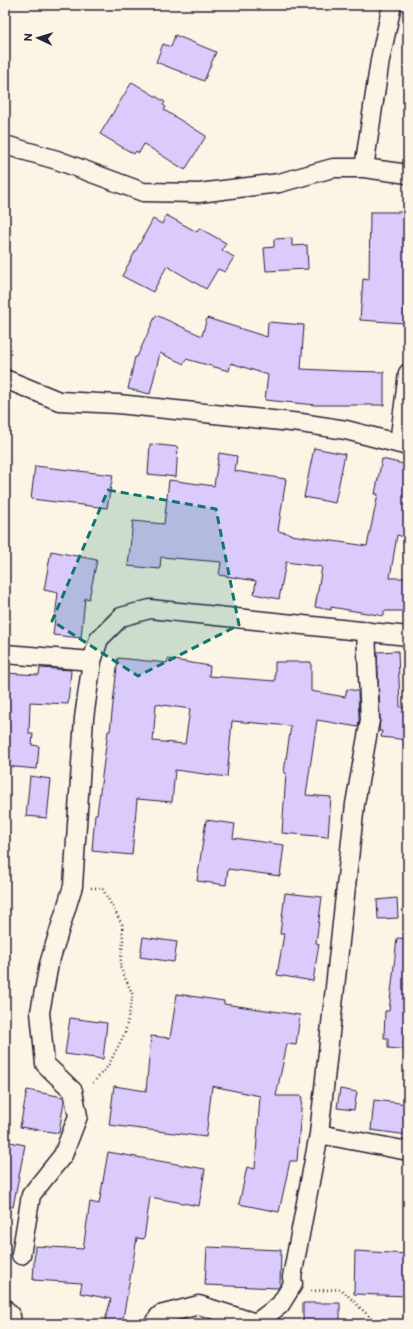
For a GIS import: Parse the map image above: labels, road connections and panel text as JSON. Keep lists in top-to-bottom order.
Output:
{
  "north": "left"
}
